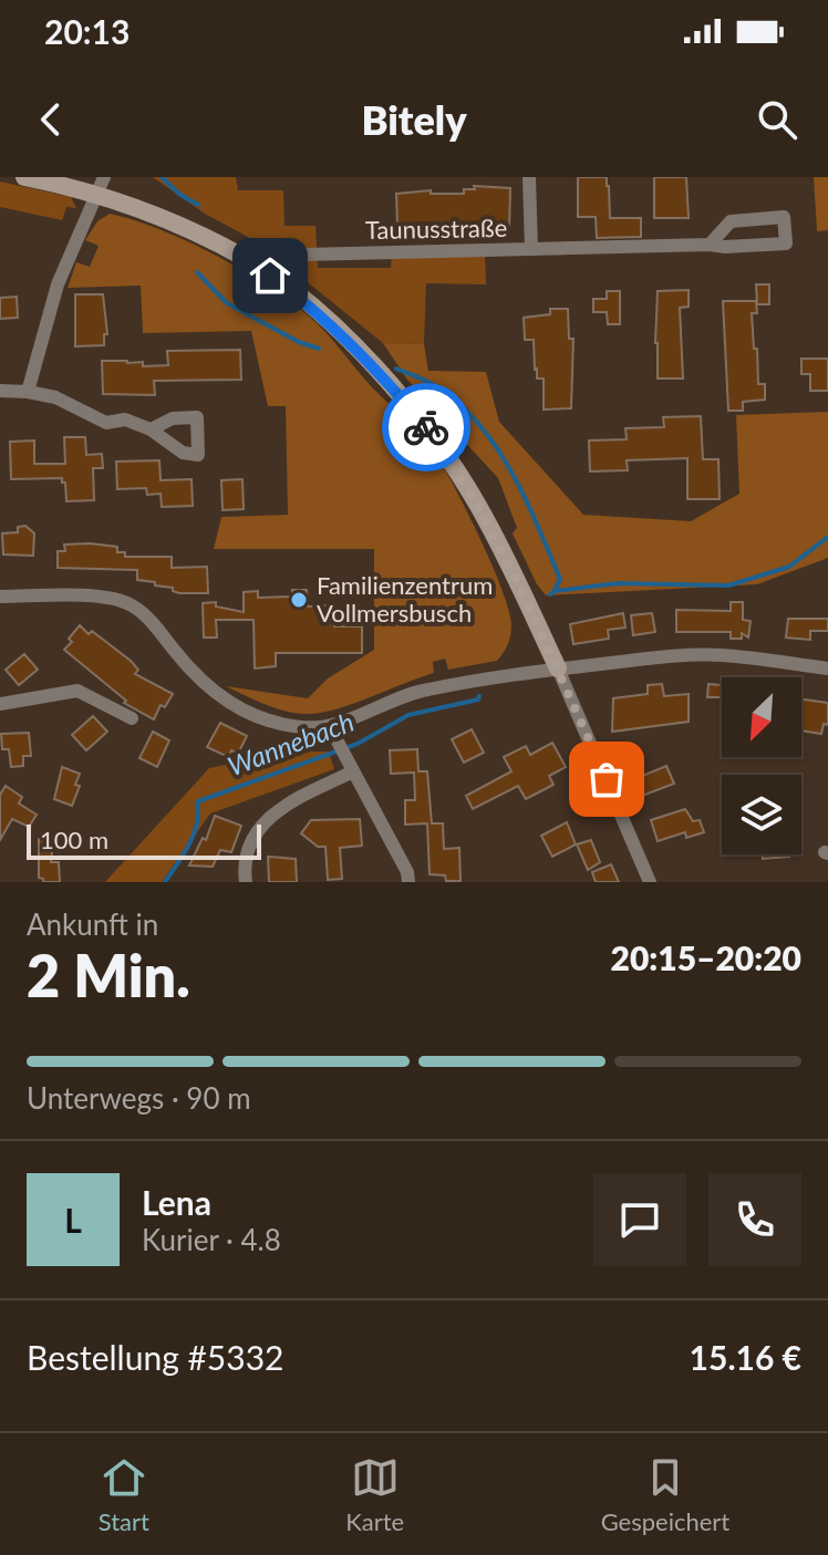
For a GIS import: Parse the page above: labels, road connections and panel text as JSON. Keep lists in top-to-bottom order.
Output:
{
  "streets": {
    "street": ["Taunusstraße"]
  },
  "water": ["Wannebach"],
  "places": ["Familienzentrum Vollmersbusch"],
  "scale_bar": "100 m",
  "north": "bottom left",
  "page": {
    "status": "20:13",
    "header": "Bitely",
    "scale": "100 m",
    "heading": ["2 Min.", "Ankunft in", "20:15–20:20"],
    "panel": [
      "Lena",
      "Kurier · 4.8",
      "Bestellung #5332",
      "15.16 €"
    ],
    "bar": "Unterwegs · 90 m",
    "round": "L",
    "tabs": ["Start", "Karte", "Gespeichert"]
  }
}
